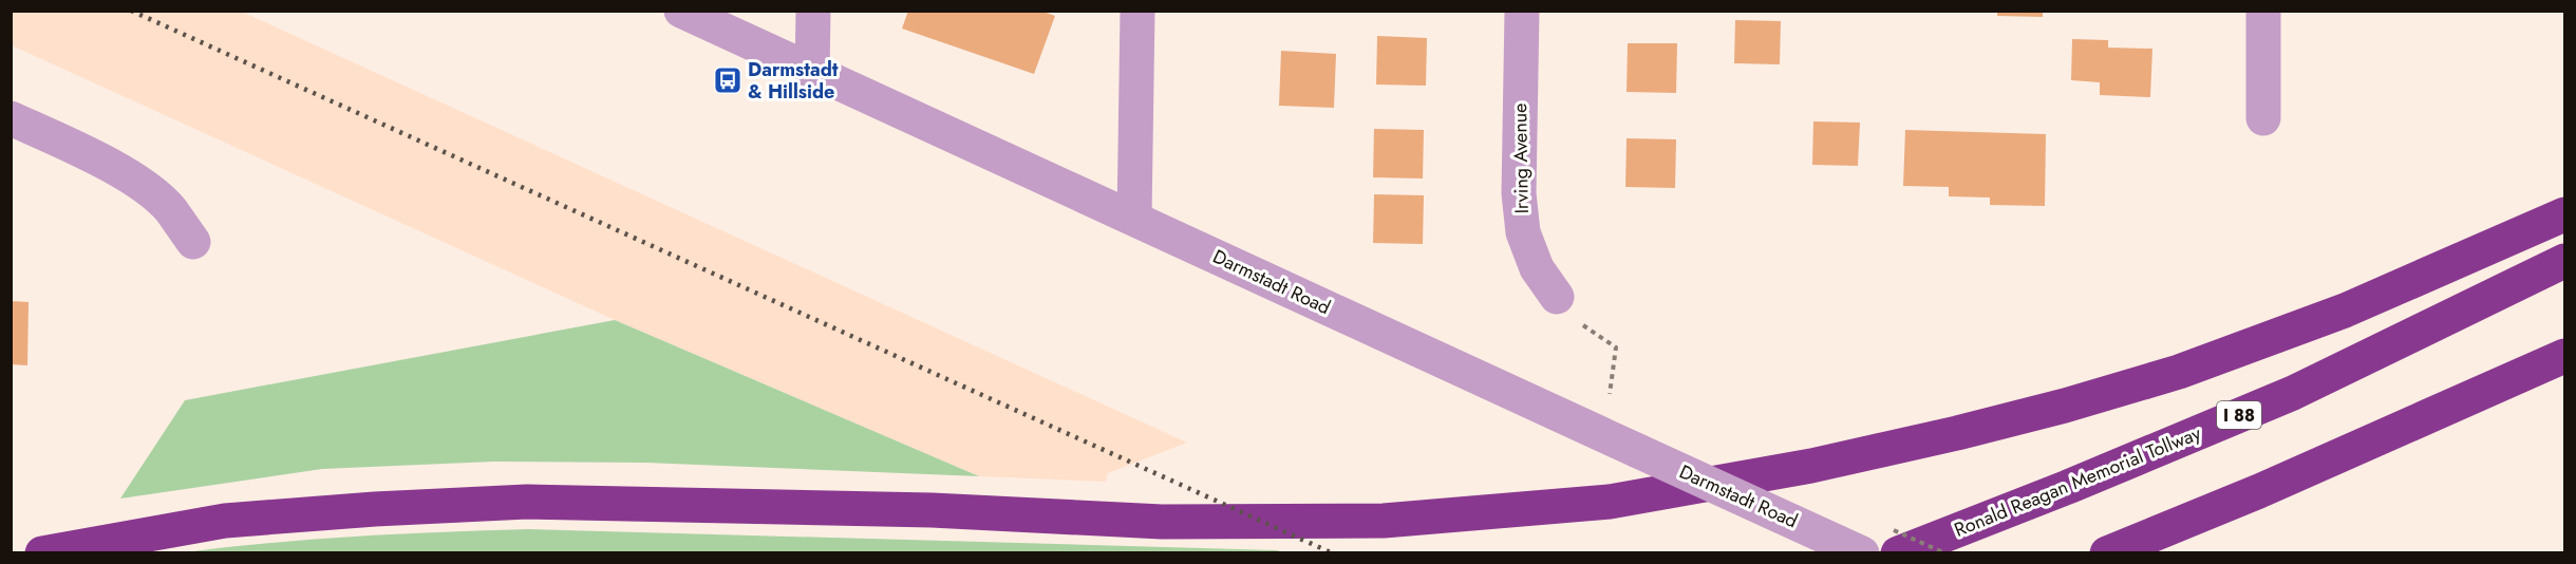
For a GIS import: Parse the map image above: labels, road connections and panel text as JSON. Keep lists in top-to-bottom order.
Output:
{
  "streets": {
    "highway": ["I 88", "Ronald Reagan Memorial Tollway"],
    "street": ["Irving Avenue", "Darmstadt Road"]
  },
  "places": {
    "bus stop": ["Darmstadt & Hillside"]
  }
}
